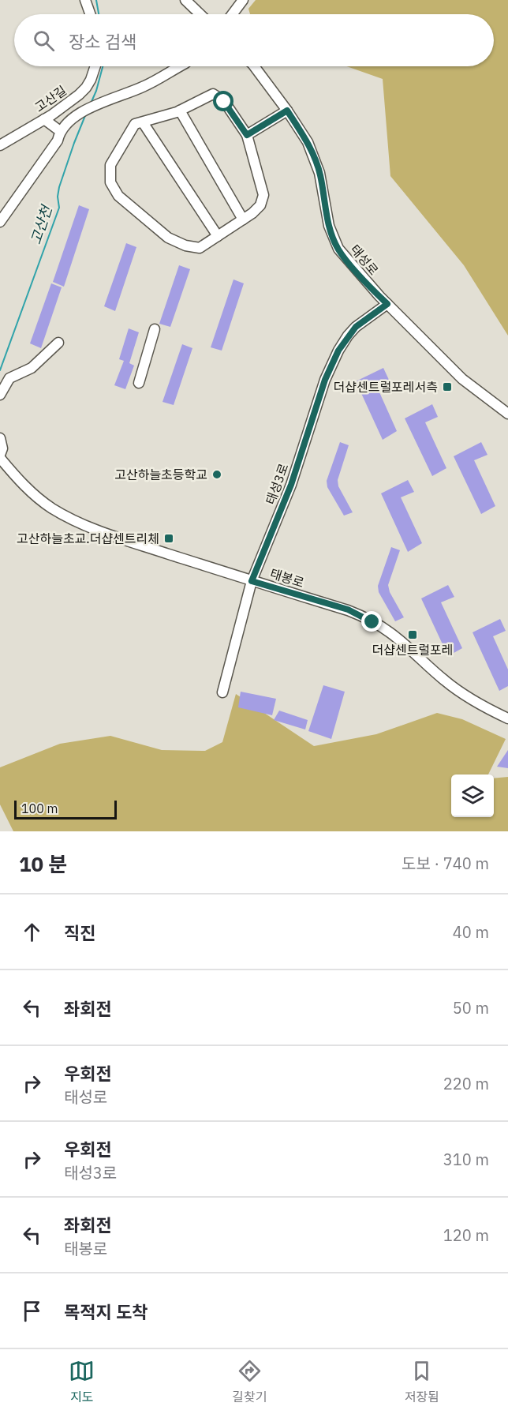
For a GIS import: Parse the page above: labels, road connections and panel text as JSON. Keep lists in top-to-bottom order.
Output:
{
  "streets": {
    "street": [
      "고산길",
      "태성로",
      "태성3로",
      "태봉로"
    ]
  },
  "crossings": [
    ["태성로", "태성3로"],
    ["태성3로", "태봉로"]
  ],
  "water": ["고산천"],
  "places": {
    "transit": ["더샵센트럴포레서측", "고산하늘초교.더샵센트리체", "더샵센트럴포레"],
    "other": ["고산하늘초등학교"]
  },
  "scale_bar": "100 m",
  "page": {
    "search": "장소 검색",
    "scale": "100 m",
    "heading": ["10 분", "도보 · 740 m"],
    "list": [
      ["직진", "40 m"],
      ["좌회전", "50 m"],
      ["우회전", "태성로", "220 m"],
      ["우회전", "태성3로", "310 m"],
      ["좌회전", "태봉로", "120 m"],
      "목적지 도착"
    ],
    "nav": ["지도", "길찾기", "저장됨"]
  }
}
